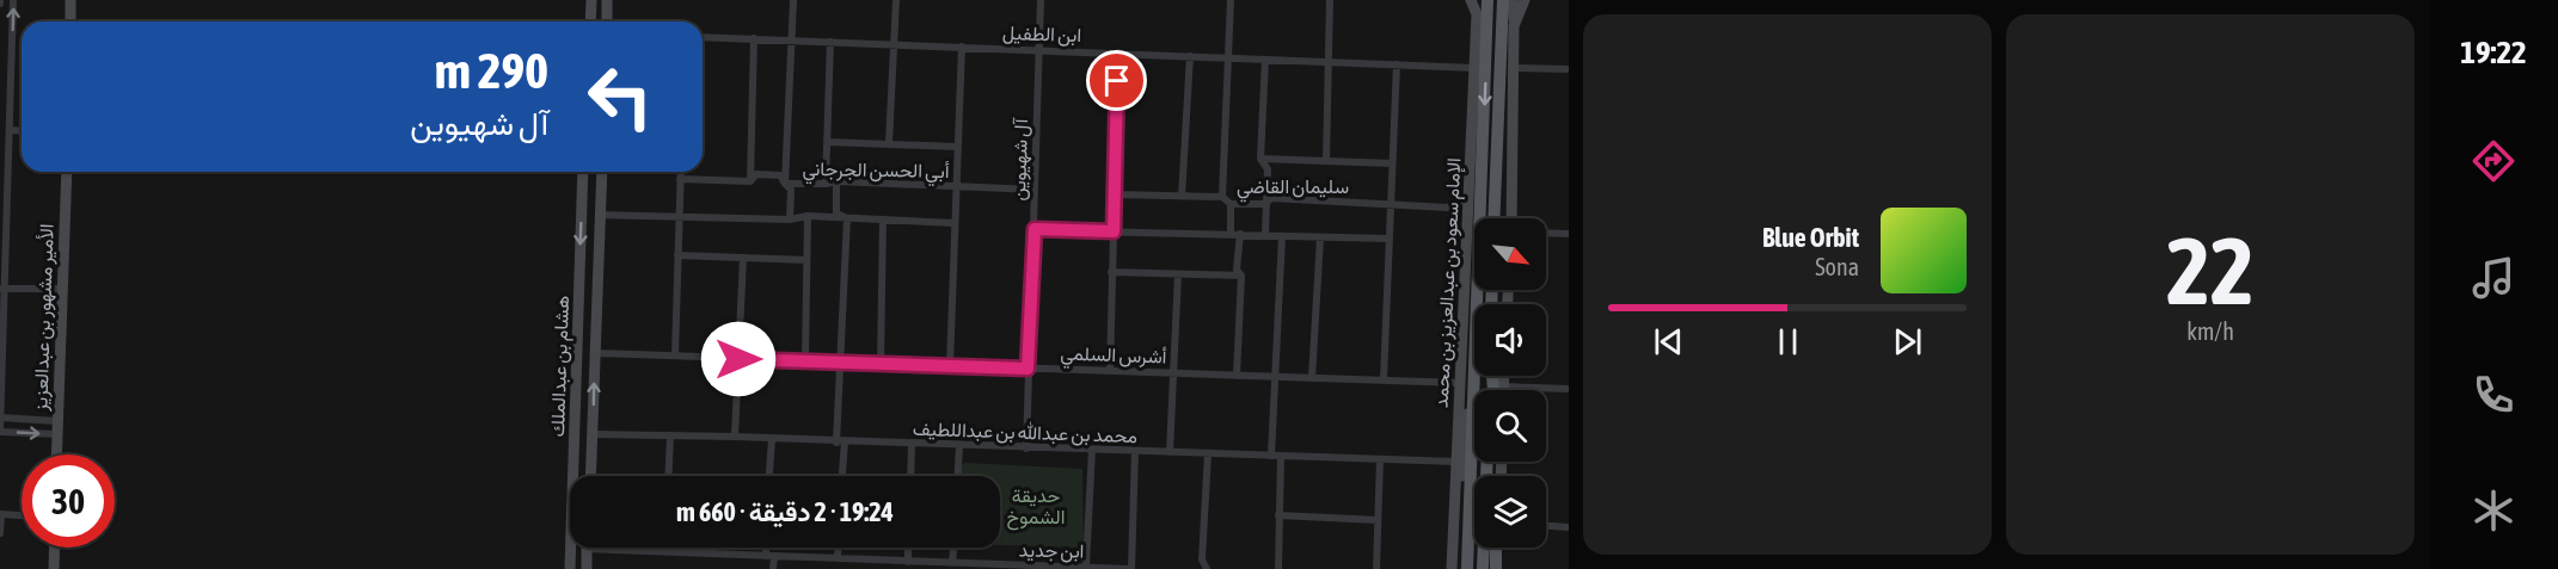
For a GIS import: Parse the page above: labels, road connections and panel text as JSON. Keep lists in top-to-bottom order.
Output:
{
  "streets": {
    "main road": ["الإمام سعود بن عبدالعزيز بن محمد"],
    "street": [
      "ابن الطفيل",
      "آل شهيوين",
      "أبي الحسن الجرجاني",
      "سليمان القاضي",
      "الأمير مشهور بن عبدالعزيز",
      "أشرس السلمي",
      "هشام بن عبدالملك",
      "محمد بن عبدالله بن عبداللطيف",
      "ابن جديد"
    ]
  },
  "crossings": [
    ["ابن الطفيل", "آل شهيوين"],
    ["ابن الطفيل", "الإمام سعود بن عبدالعزيز بن محمد"],
    ["آل شهيوين", "أبي الحسن الجرجاني"],
    ["آل شهيوين", "أشرس السلمي"],
    ["آل شهيوين", "محمد بن عبدالله بن عبداللطيف"],
    ["سليمان القاضي", "الإمام سعود بن عبدالعزيز بن محمد"],
    ["الإمام سعود بن عبدالعزيز بن محمد", "أشرس السلمي"],
    ["الإمام سعود بن عبدالعزيز بن محمد", "محمد بن عبدالله بن عبداللطيف"],
    ["أشرس السلمي", "هشام بن عبدالملك"],
    ["هشام بن عبدالملك", "محمد بن عبدالله بن عبداللطيف"]
  ],
  "parks": ["حديقة الشموخ"],
  "north": "bottom right",
  "page": {
    "tabs": "19:22",
    "tile": ["22", "km/h"],
    "turn": ["290 m", "آل شهيوين"],
    "song": ["Blue Orbit", "Sona"],
    "limit": "30",
    "trip": "19:24 · 2 دقيقة · 660 m"
  }
}
